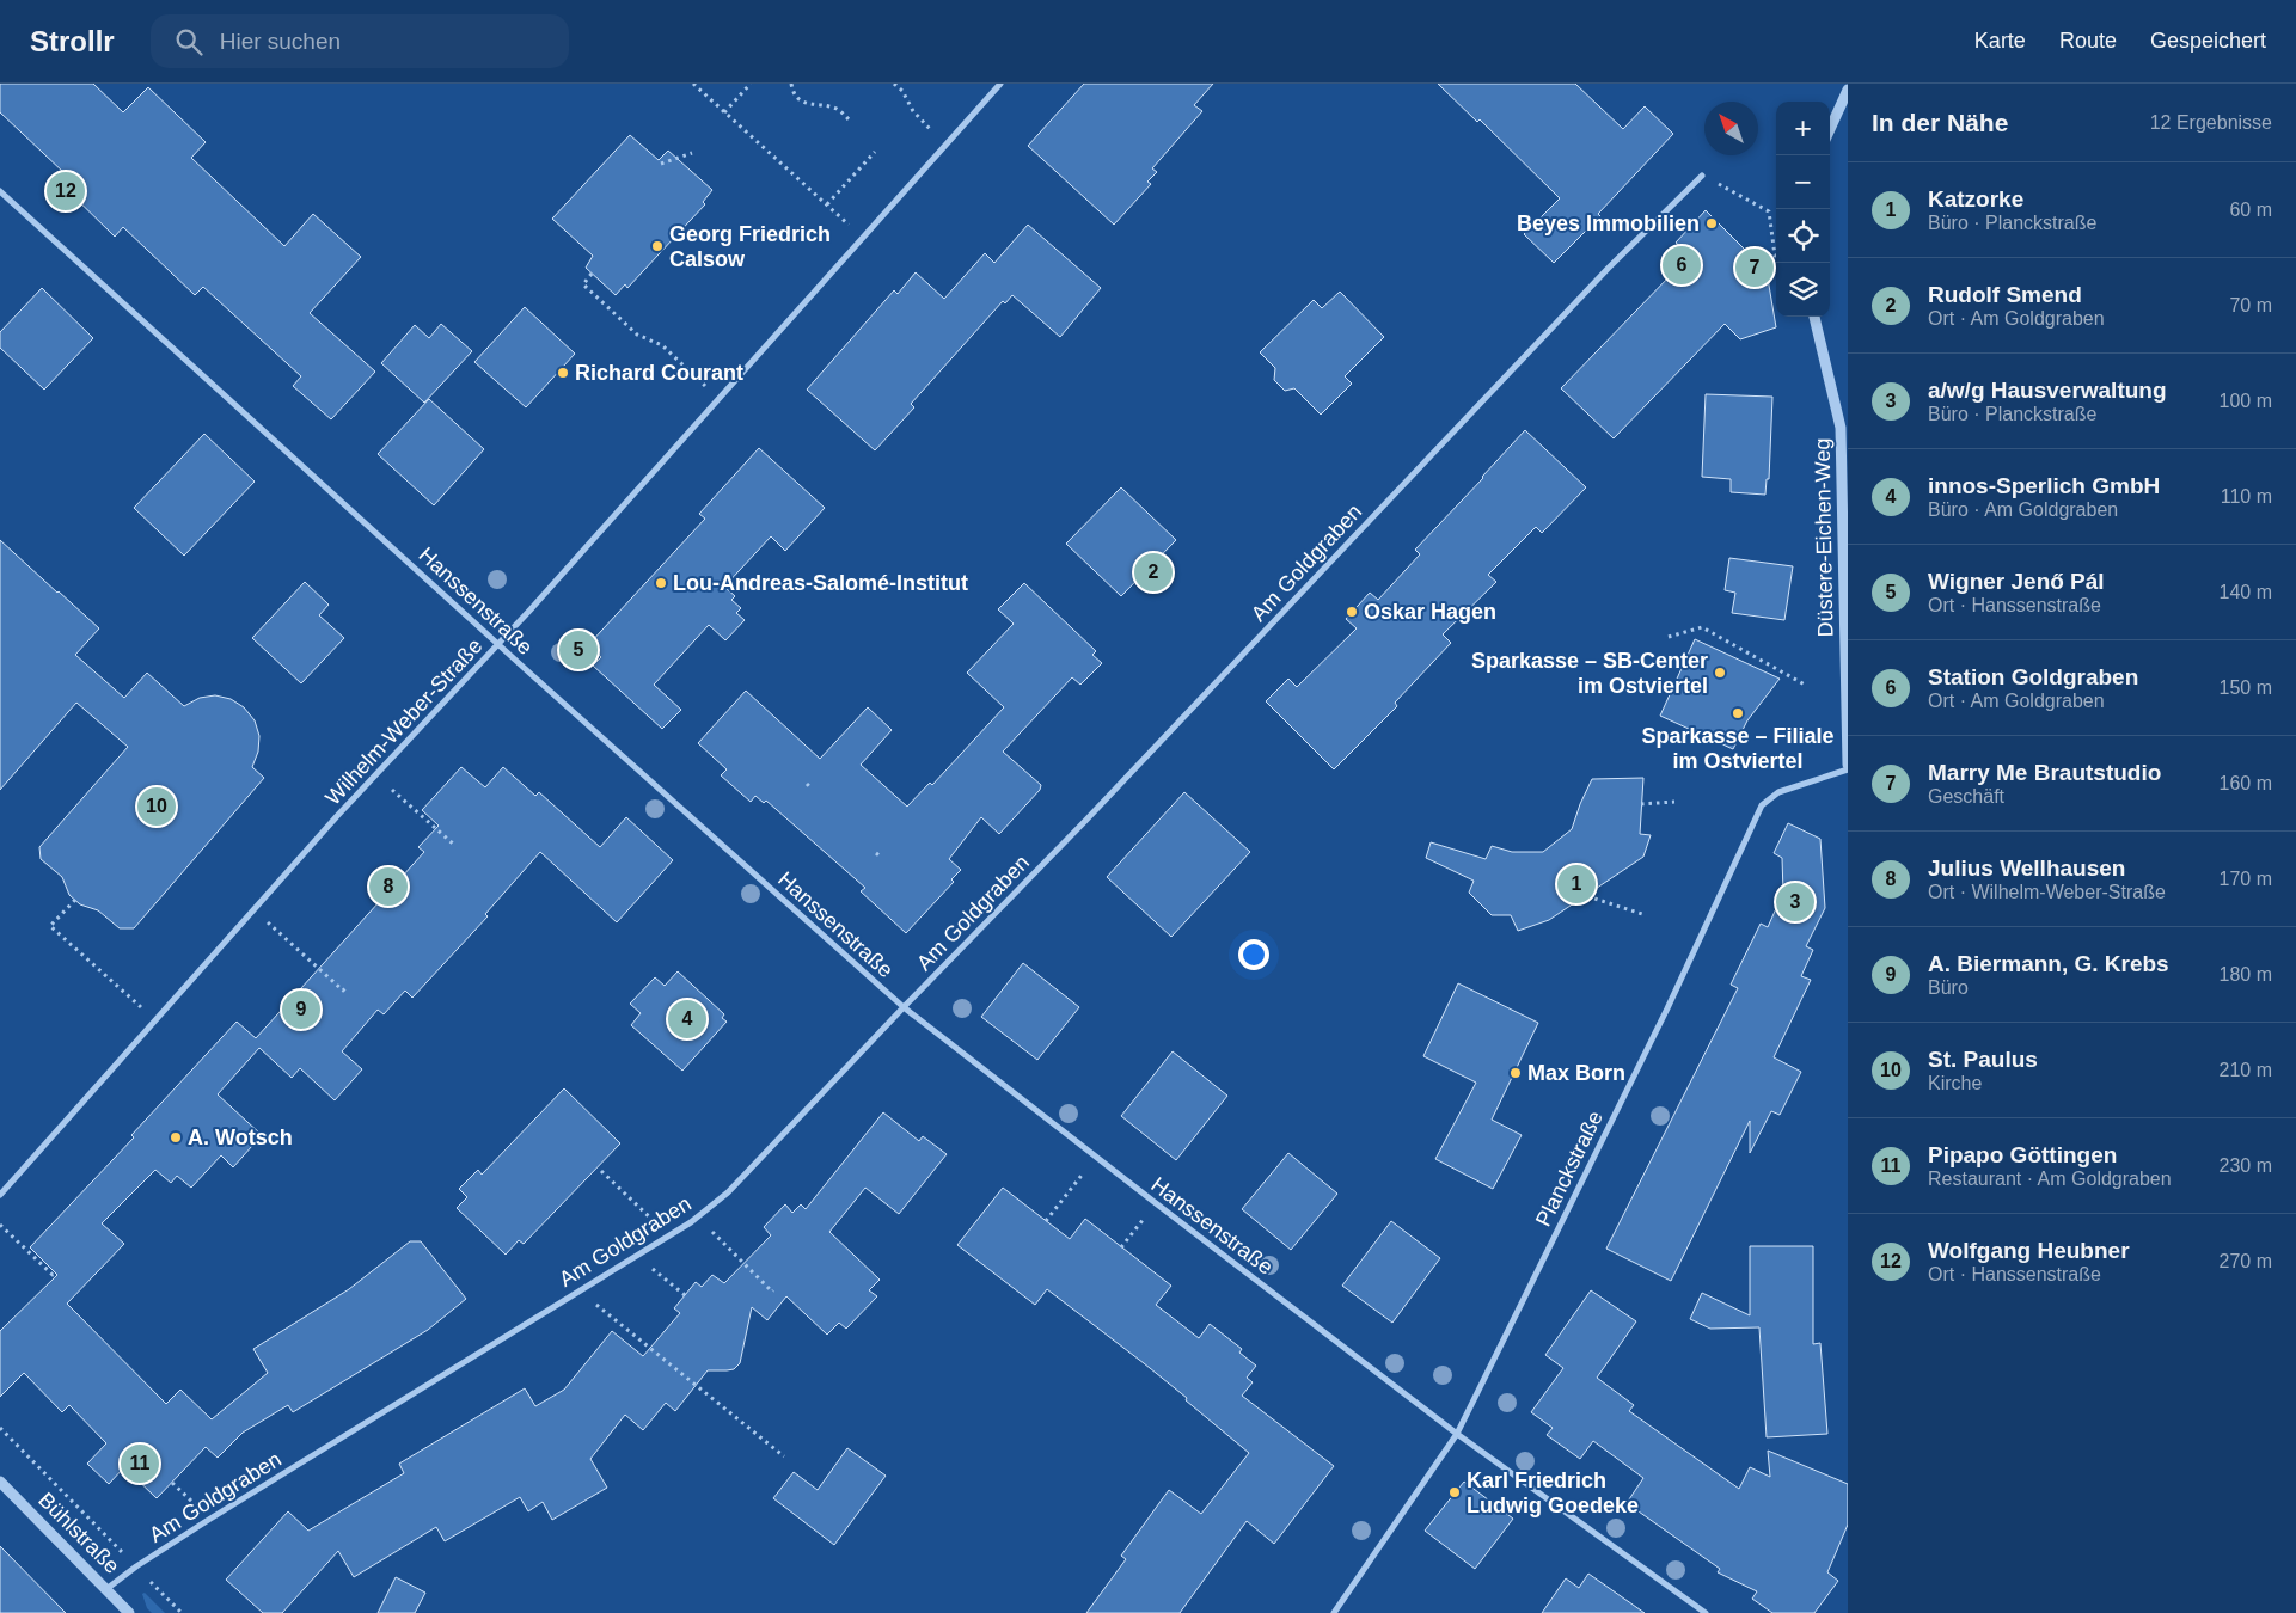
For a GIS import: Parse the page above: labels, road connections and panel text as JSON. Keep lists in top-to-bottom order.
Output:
{
  "streets": {
    "street": [
      "Düstere-Eichen-Weg",
      "Am Goldgraben",
      "Hanssenstraße",
      "Wilhelm-Weber-Straße",
      "Planckstraße",
      "Bühlstraße"
    ]
  },
  "crossings": [
    ["Düstere-Eichen-Weg", "Planckstraße"],
    ["Am Goldgraben", "Hanssenstraße"],
    ["Am Goldgraben", "Bühlstraße"],
    ["Hanssenstraße", "Wilhelm-Weber-Straße"],
    ["Hanssenstraße", "Planckstraße"]
  ],
  "places": [
    "Beyes Immobilien",
    "Georg Friedrich Calsow",
    "Richard Courant",
    "Lou-Andreas-Salomé-Institut",
    "Oskar Hagen",
    "Sparkasse – SB-Center im Ostviertel",
    "Sparkasse – Filiale im Ostviertel",
    "Max Born",
    "A. Wotsch",
    "Karl Friedrich Ludwig Goedeke"
  ],
  "north": "top left",
  "page": {
    "header": "Strollr",
    "search": "Hier suchen",
    "nav": ["Karte", "Route", "Gespeichert"],
    "heading": ["In der Nähe", "12 Ergebnisse"],
    "map_buttons": ["+", "−"],
    "list": [
      {
        "mark": "1",
        "name": "Katzorke",
        "note": "Büro · Planckstraße",
        "value": "60 m"
      },
      {
        "mark": "2",
        "name": "Rudolf Smend",
        "note": "Ort · Am Goldgraben",
        "value": "70 m"
      },
      {
        "mark": "3",
        "name": "a/w/g Hausverwaltung",
        "note": "Büro · Planckstraße",
        "value": "100 m"
      },
      {
        "mark": "4",
        "name": "innos-Sperlich GmbH",
        "note": "Büro · Am Goldgraben",
        "value": "110 m"
      },
      {
        "mark": "5",
        "name": "Wigner Jenő Pál",
        "note": "Ort · Hanssenstraße",
        "value": "140 m"
      },
      {
        "mark": "6",
        "name": "Station Goldgraben",
        "note": "Ort · Am Goldgraben",
        "value": "150 m"
      },
      {
        "mark": "7",
        "name": "Marry Me Brautstudio",
        "note": "Geschäft",
        "value": "160 m"
      },
      {
        "mark": "8",
        "name": "Julius Wellhausen",
        "note": "Ort · Wilhelm-Weber-Straße",
        "value": "170 m"
      },
      {
        "mark": "9",
        "name": "A. Biermann, G. Krebs",
        "note": "Büro",
        "value": "180 m"
      },
      {
        "mark": "10",
        "name": "St. Paulus",
        "note": "Kirche",
        "value": "210 m"
      },
      {
        "mark": "11",
        "name": "Pipapo Göttingen",
        "note": "Restaurant · Am Goldgraben",
        "value": "230 m"
      },
      {
        "mark": "12",
        "name": "Wolfgang Heubner",
        "note": "Ort · Hanssenstraße",
        "value": "270 m"
      }
    ],
    "pins": [
      "12",
      "6",
      "7",
      "2",
      "5",
      "10",
      "1",
      "8",
      "3",
      "9",
      "4",
      "11"
    ]
  }
}
